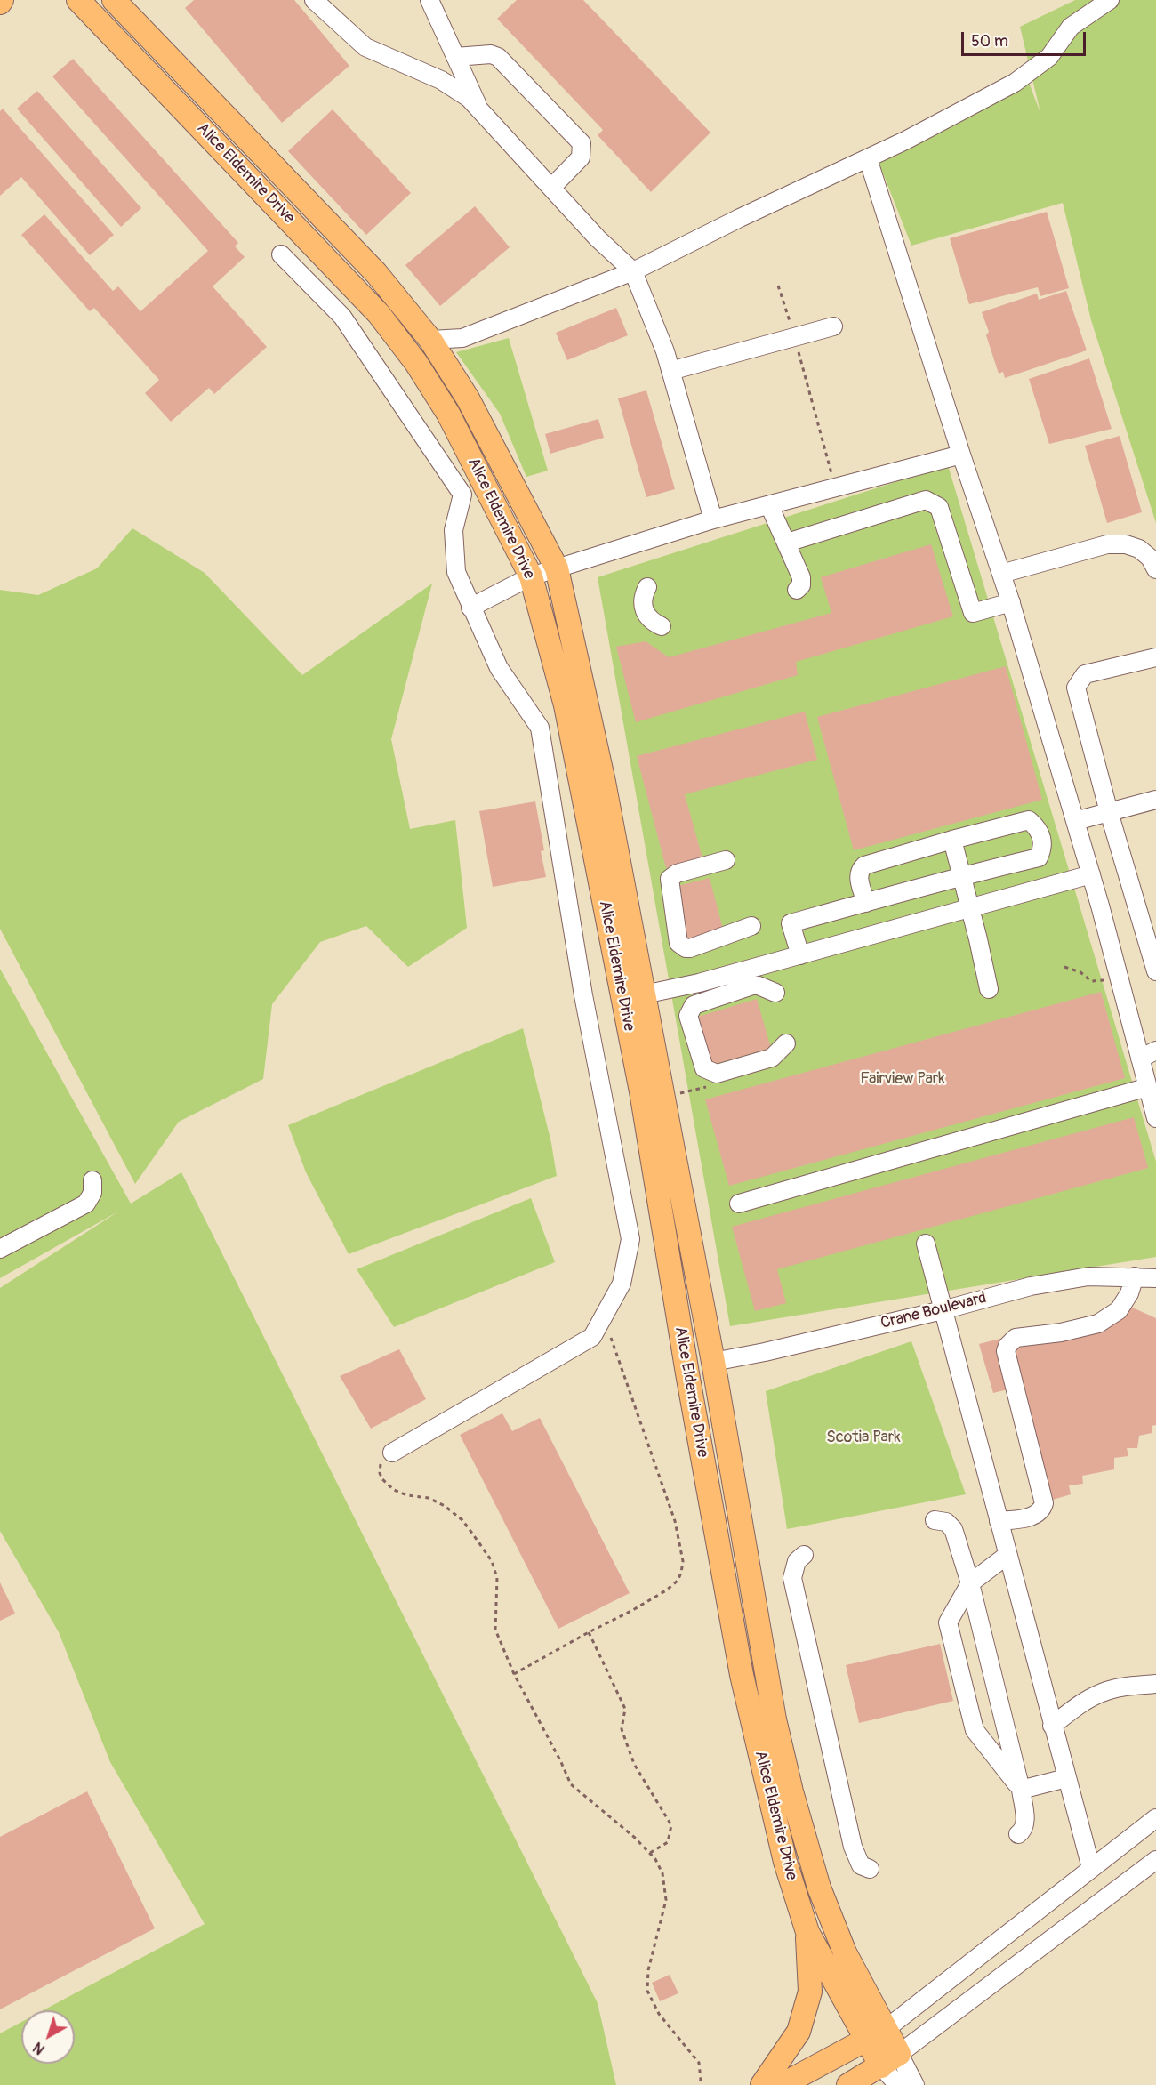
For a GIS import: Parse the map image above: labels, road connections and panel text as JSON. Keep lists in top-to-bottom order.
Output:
{
  "streets": {
    "main road": ["Alice Eldemire Drive"],
    "street": ["Crane Boulevard"]
  },
  "crossings": [
    ["Alice Eldemire Drive", "Crane Boulevard"]
  ],
  "parks": ["Fairview Park", "Scotia Park"],
  "scale_bar": "50 m",
  "north": "bottom left"
}
